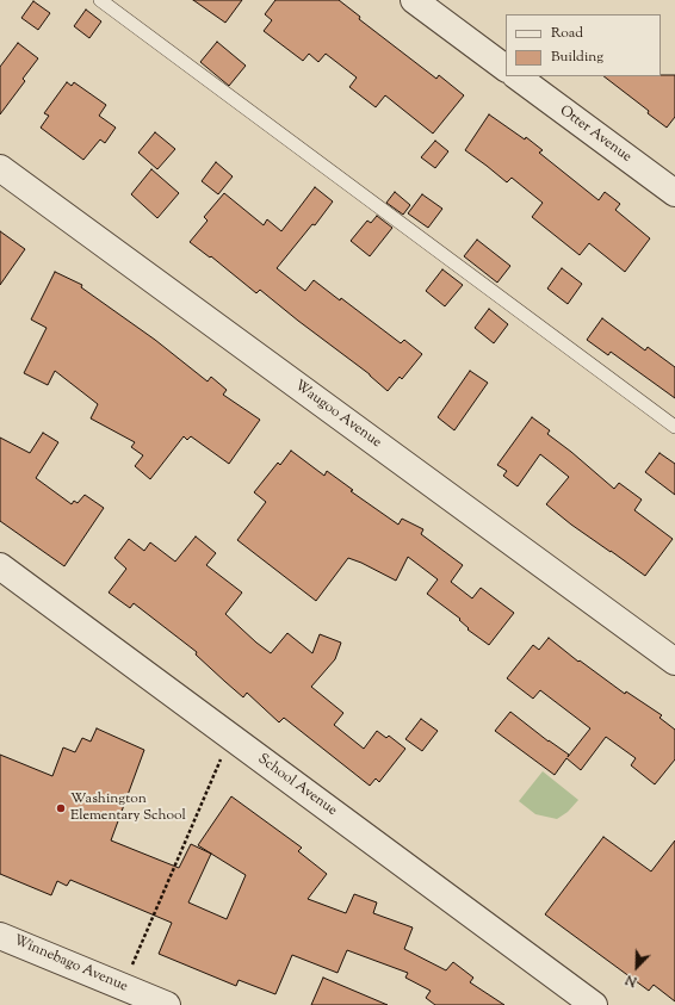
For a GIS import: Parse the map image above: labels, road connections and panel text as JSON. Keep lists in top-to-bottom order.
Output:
{
  "streets": {
    "street": [
      "Otter Avenue",
      "Waugoo Avenue",
      "School Avenue",
      "Winnebago Avenue"
    ]
  },
  "places": ["Washington Elementary School"],
  "legend": ["Road", "Building"],
  "north": "bottom left"
}
